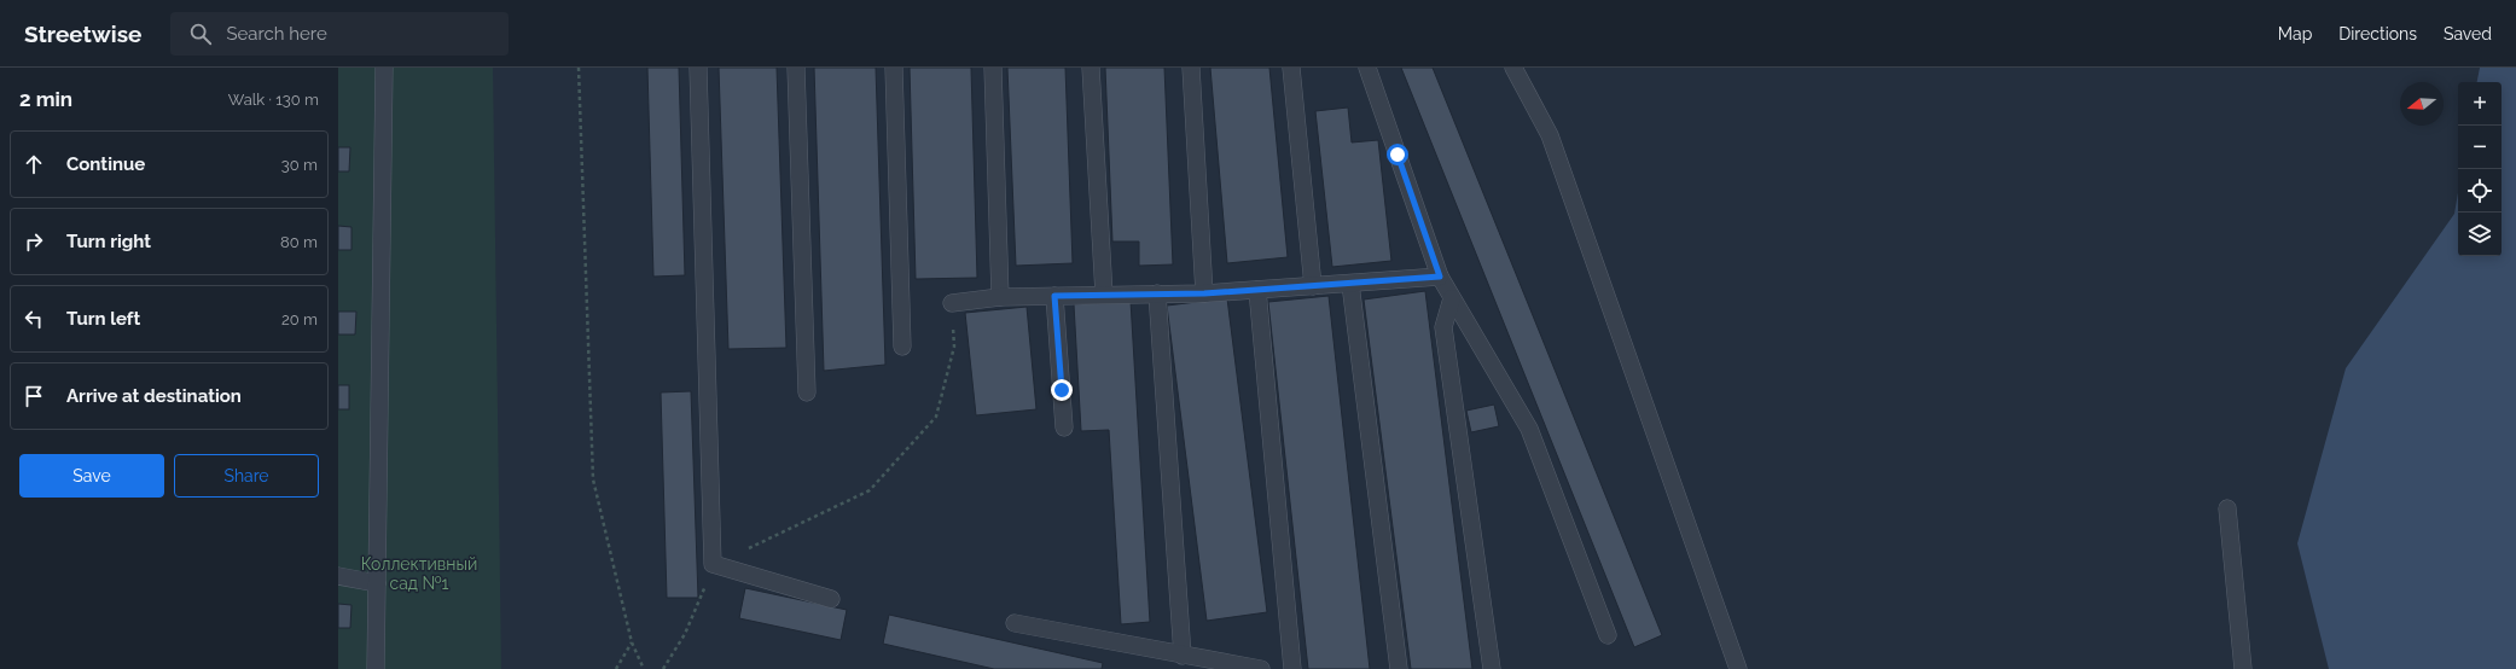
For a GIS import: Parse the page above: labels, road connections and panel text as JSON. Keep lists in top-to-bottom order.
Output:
{
  "parks": ["Коллективный сад №1"],
  "north": "left",
  "page": {
    "header": "Streetwise",
    "search": "Search here",
    "nav": ["Map", "Directions", "Saved"],
    "heading": ["2 min", "Walk · 130 m"],
    "map_buttons": ["+", "−"],
    "list": [
      ["Continue", "30 m"],
      ["Turn right", "80 m"],
      ["Turn left", "20 m"],
      "Arrive at destination"
    ],
    "buttons": ["Save", "Share"]
  }
}
